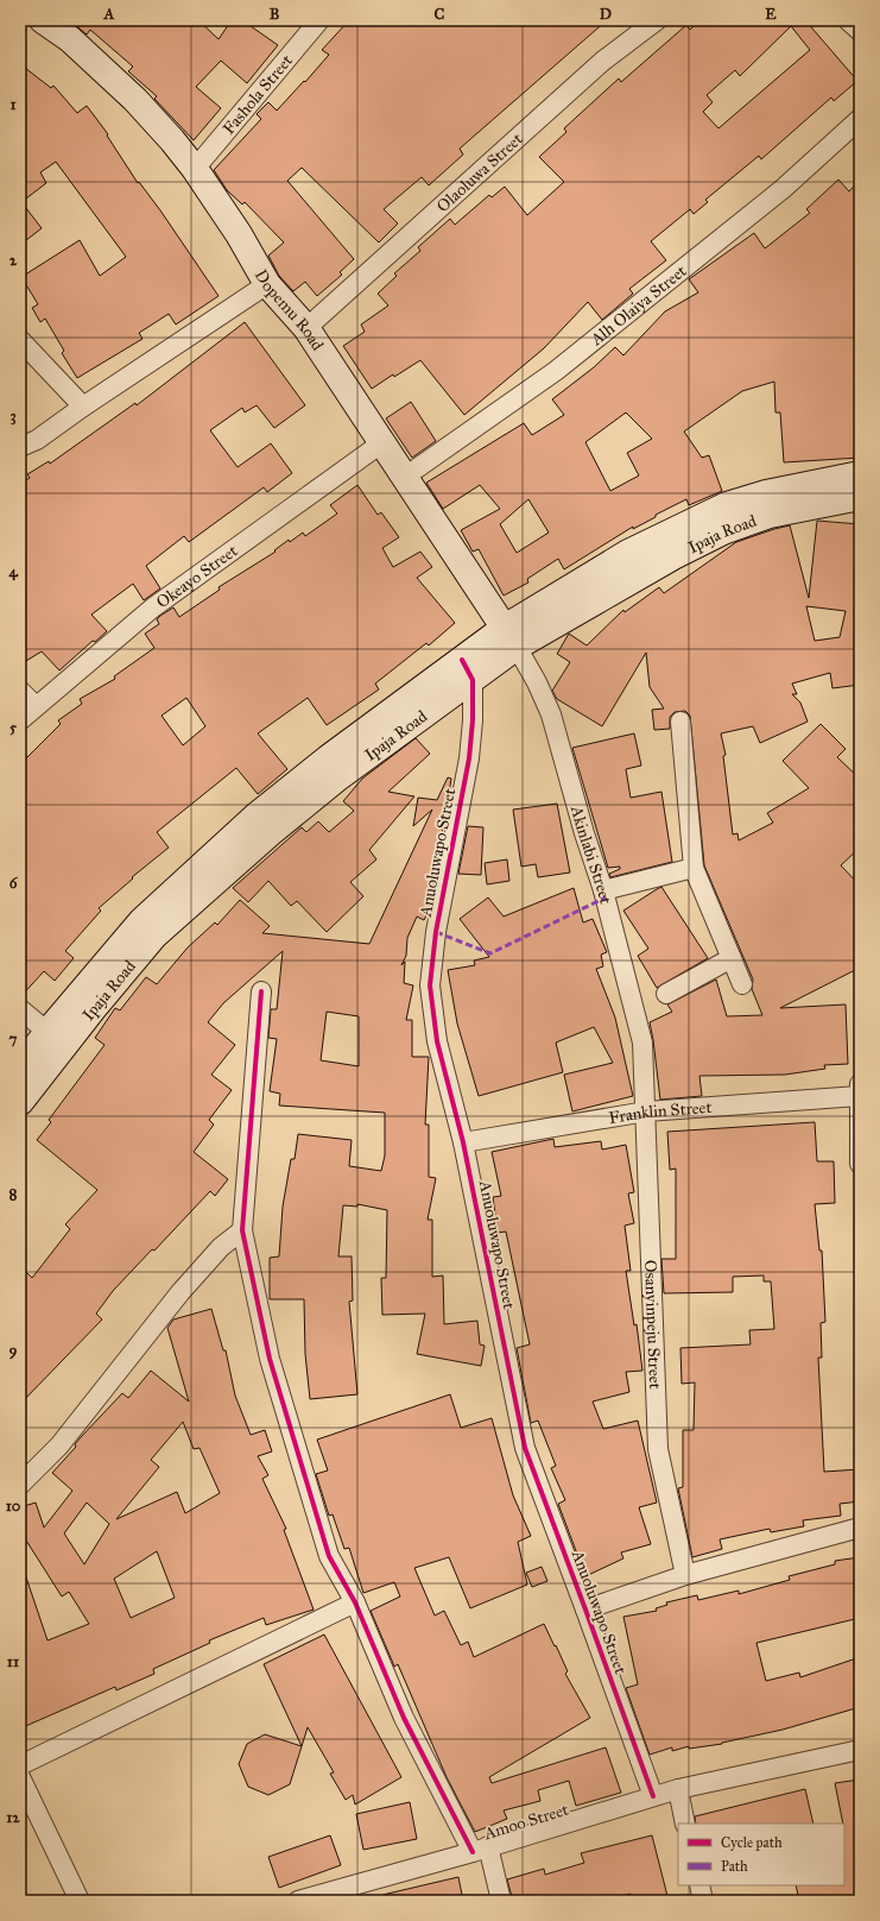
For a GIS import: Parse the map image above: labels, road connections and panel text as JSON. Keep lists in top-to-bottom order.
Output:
{
  "streets": {
    "main road": ["Dopemu Road", "Ipaja Road"],
    "street": [
      "Fashola Street",
      "Olaoluwa Street",
      "Alh Olaiya Street",
      "Okeayo Street",
      "Anuoluwapo Street",
      "Akinlabi Street",
      "Franklin Street",
      "Osanyinpeju Street",
      "Amoo Street"
    ]
  },
  "crossings": [
    ["Fashola Street", "Dopemu Road"],
    ["Olaoluwa Street", "Dopemu Road"],
    ["Alh Olaiya Street", "Dopemu Road"],
    ["Dopemu Road", "Ipaja Road"],
    ["Dopemu Road", "Okeayo Street"],
    ["Dopemu Road", "Akinlabi Street"],
    ["Ipaja Road", "Anuoluwapo Street"],
    ["Ipaja Road", "Akinlabi Street"],
    ["Anuoluwapo Street", "Franklin Street"],
    ["Anuoluwapo Street", "Amoo Street"],
    ["Akinlabi Street", "Osanyinpeju Street"],
    ["Franklin Street", "Osanyinpeju Street"]
  ],
  "legend": ["Cycle path", "Path"],
  "grid": {
    "columns": [
      "A",
      "B",
      "C",
      "D",
      "E"
    ],
    "rows": [
      "1",
      "2",
      "3",
      "4",
      "5",
      "6",
      "7",
      "8",
      "9",
      "10",
      "11",
      "12"
    ]
  }
}
